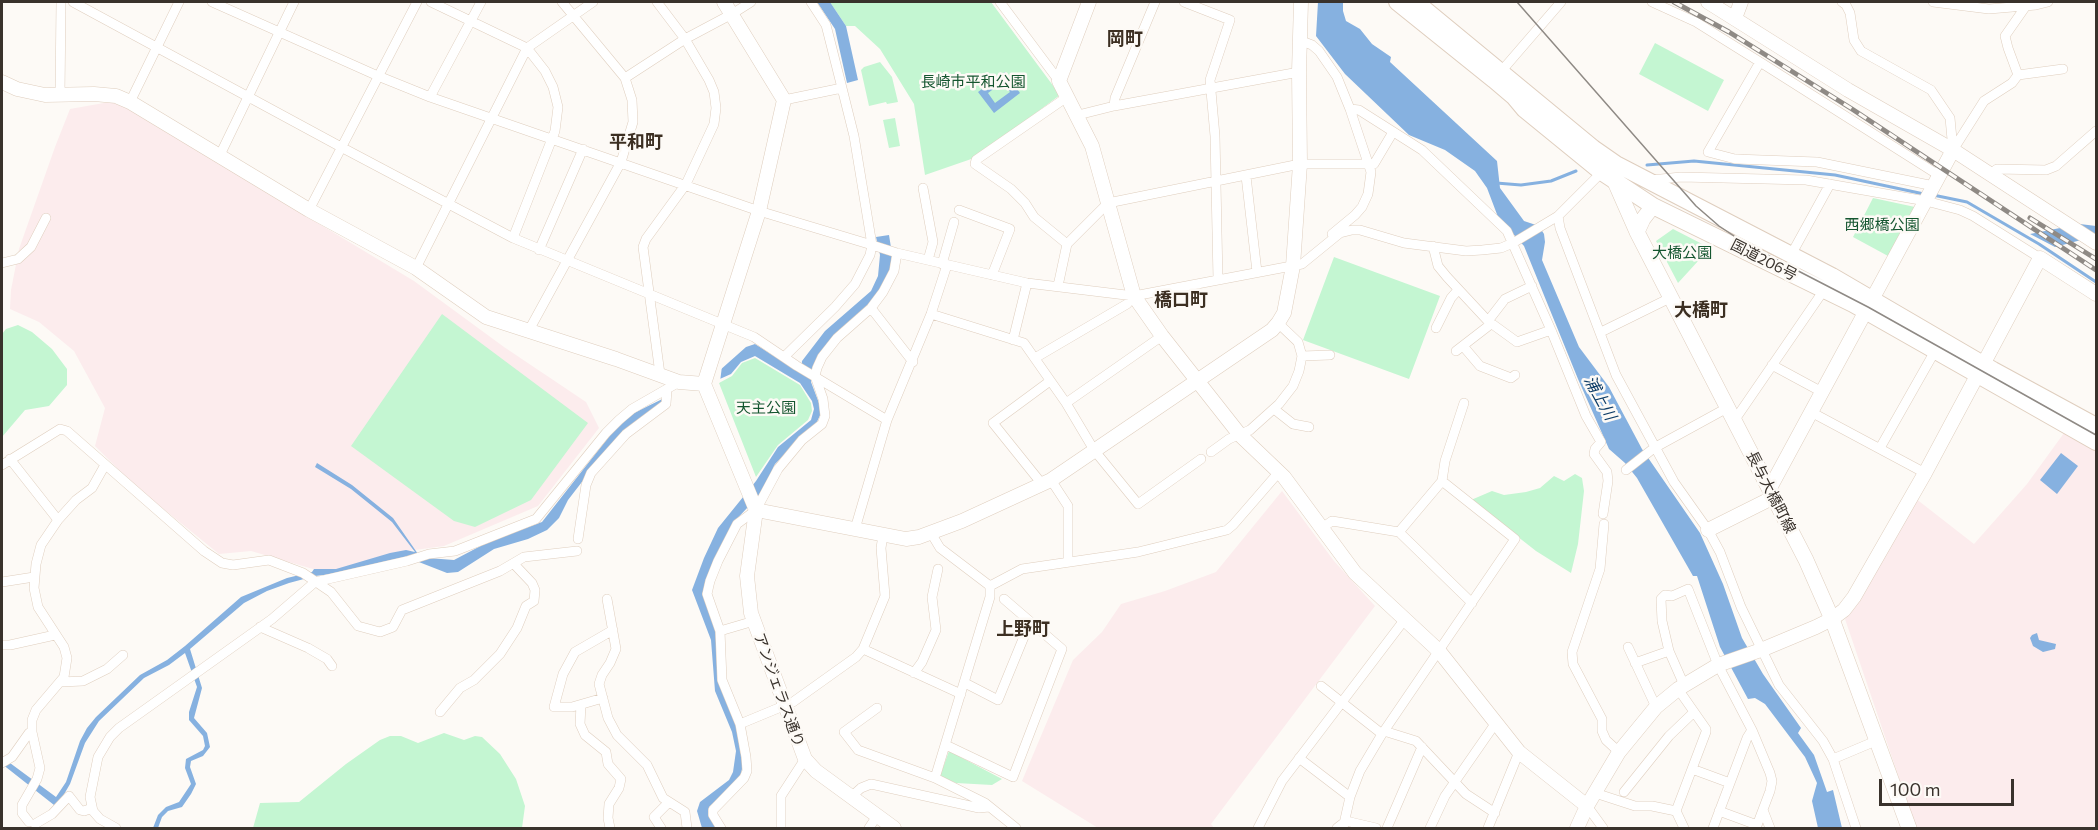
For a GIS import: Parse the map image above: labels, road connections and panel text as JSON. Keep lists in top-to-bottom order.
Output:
{
  "streets": {
    "highway": ["国道206号"],
    "main road": ["長与大橋町線"],
    "street": ["アンジェラス通り"]
  },
  "crossings": [
    ["国道206号", "長与大橋町線"]
  ],
  "districts": [
    "岡町",
    "平和町",
    "橋口町",
    "大橋町",
    "上野町"
  ],
  "water": ["浦上川"],
  "parks": [
    "長崎市平和公園",
    "西郷橋公園",
    "大橋公園",
    "天主公園"
  ],
  "scale_bar": "100 m"
}
